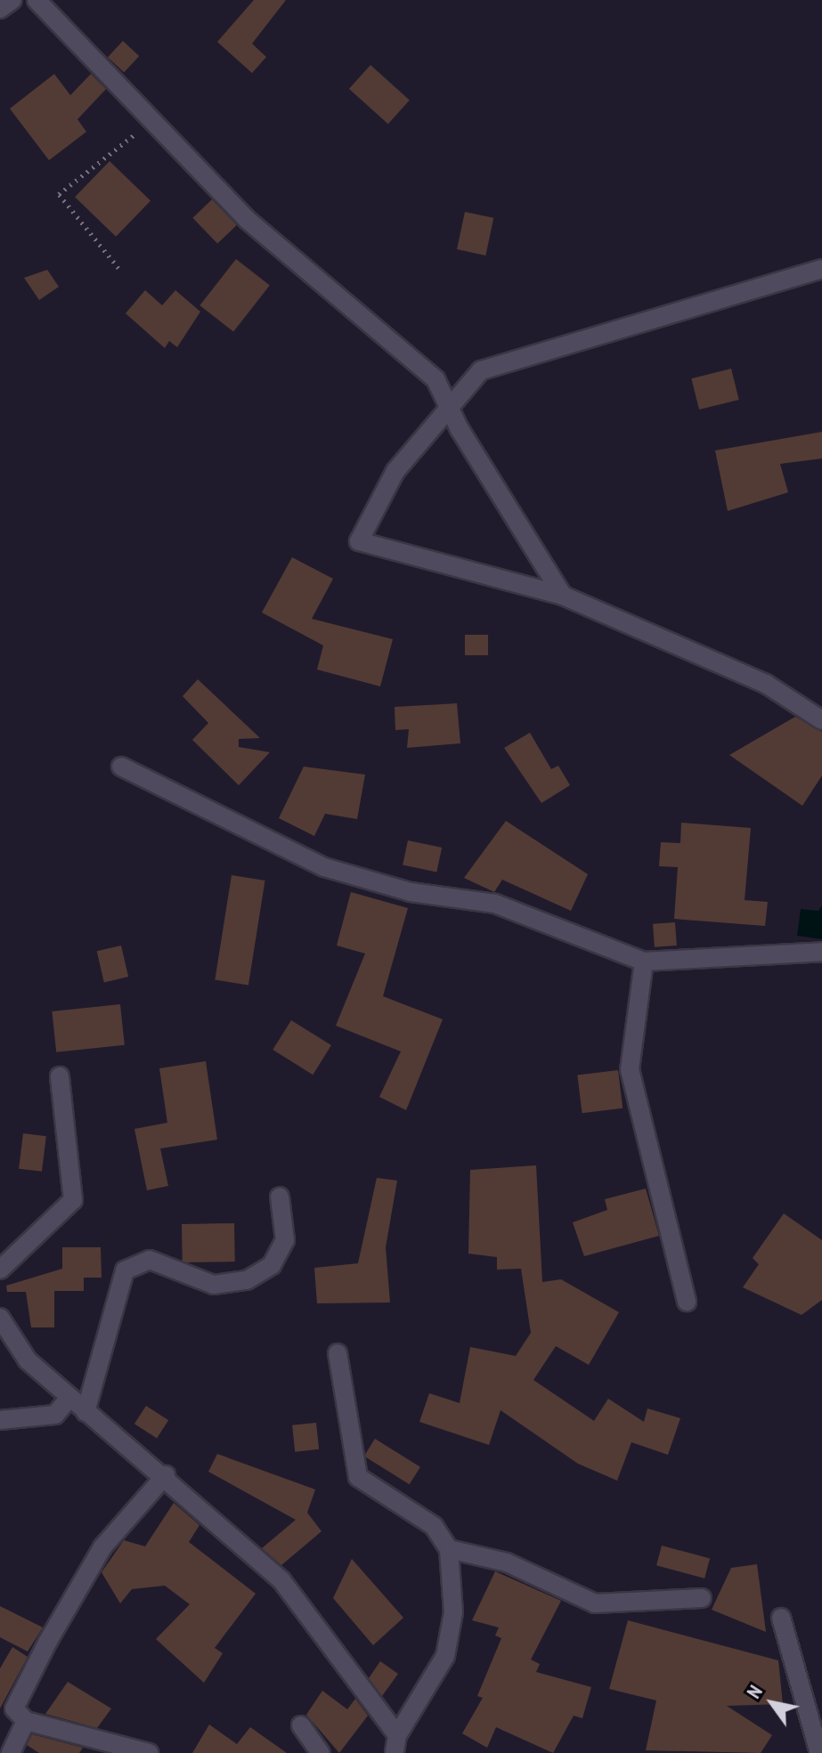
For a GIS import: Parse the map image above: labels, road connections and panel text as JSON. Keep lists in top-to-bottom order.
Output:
{
  "north": "top left"
}
